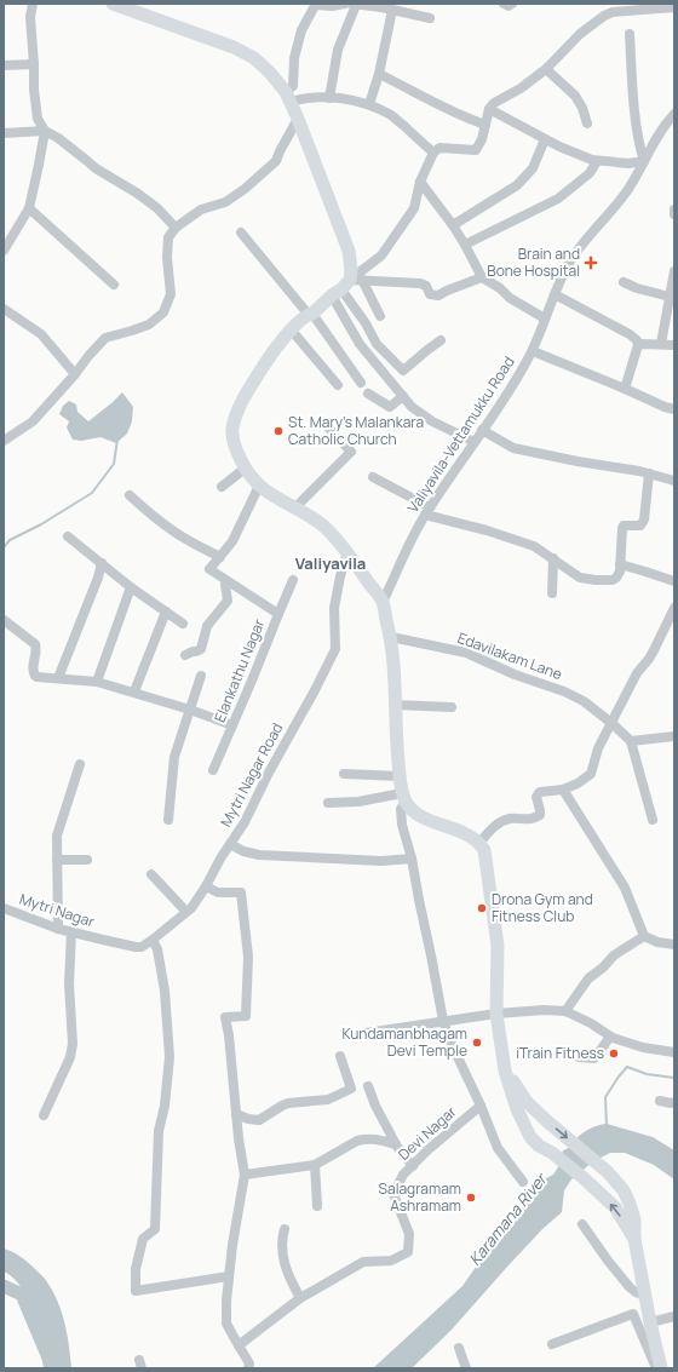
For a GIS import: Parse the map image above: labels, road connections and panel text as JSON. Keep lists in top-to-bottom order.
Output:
{
  "streets": {
    "street": [
      "Valiyavila-Vettamukku Road",
      "Edavilakam Lane",
      "Elankathu Nagar",
      "Mytri Nagar Road",
      "Mytri Nagar",
      "Devi Nagar"
    ]
  },
  "crossings": [
    ["Mytri Nagar Road", "Mytri Nagar"]
  ],
  "districts": ["Valiyavila"],
  "water": ["Karamana River"],
  "places": {
    "health": ["Brain and Bone Hospital"],
    "other": [
      "St. Mary's Malankara Catholic Church",
      "Drona Gym and Fitness Club",
      "Kundamanbhagam Devi Temple",
      "iTrain Fitness",
      "Salagramam Ashramam"
    ]
  }
}
